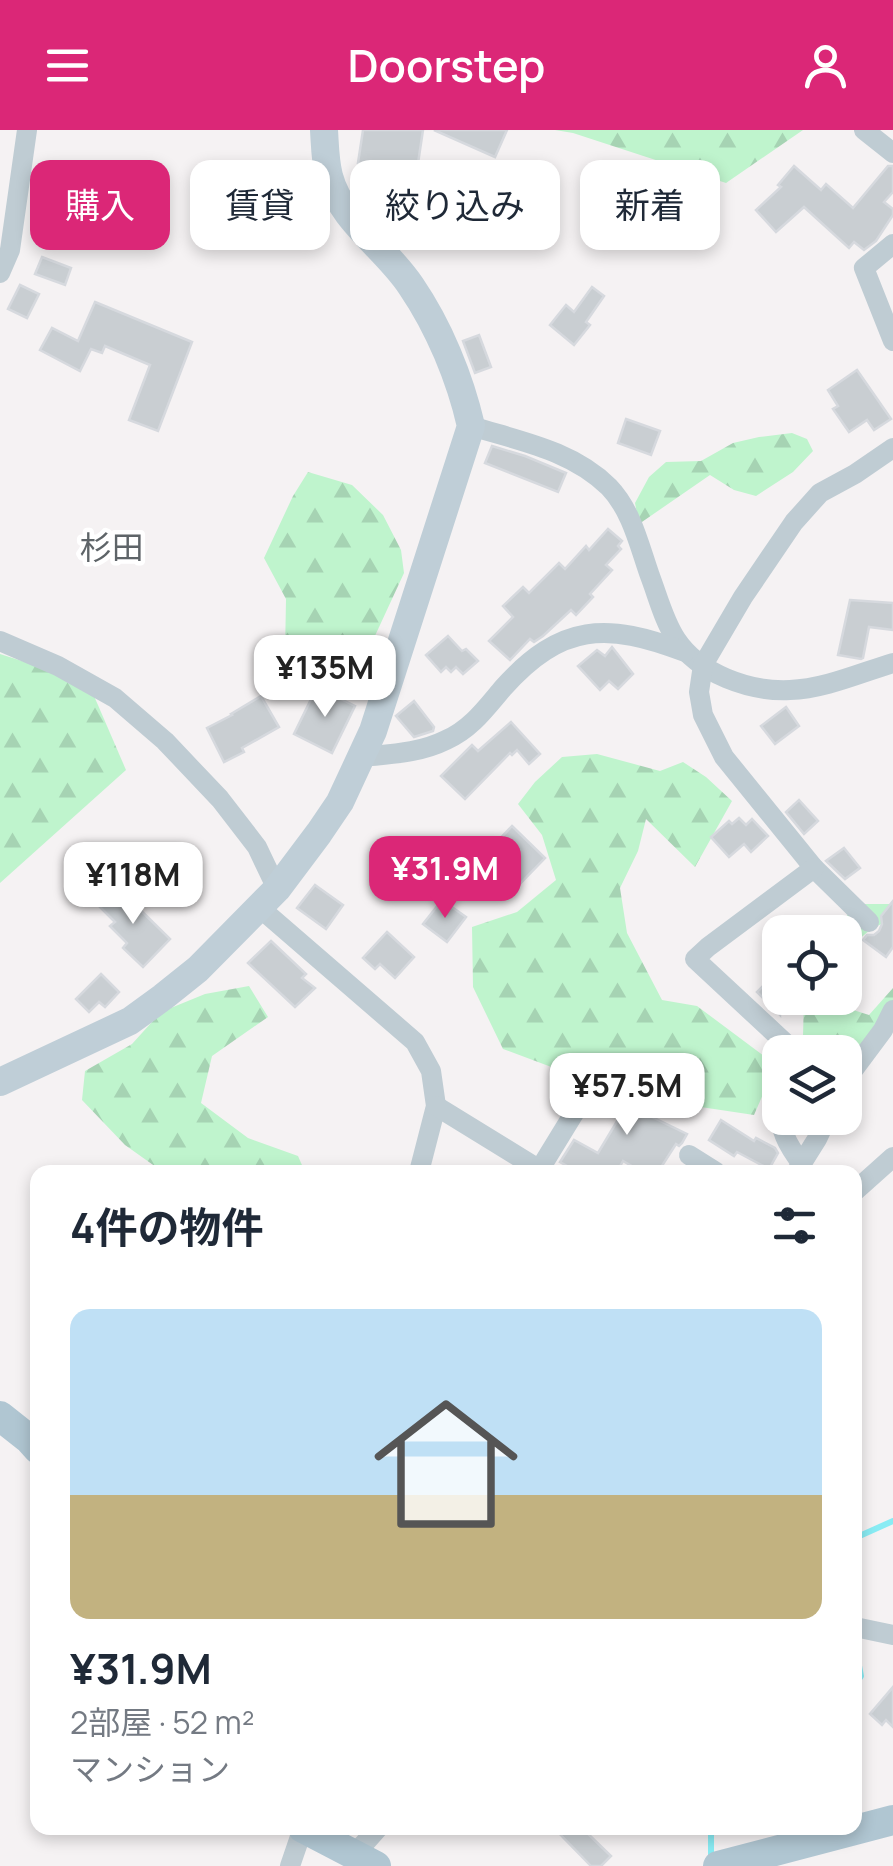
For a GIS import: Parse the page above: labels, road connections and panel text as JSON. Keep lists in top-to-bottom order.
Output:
{
  "districts": ["杉田"],
  "page": {
    "header": "Doorstep",
    "chip": [
      "購入",
      "賃貸",
      "絞り込み",
      "新着"
    ],
    "price": [
      "¥135M",
      "¥31.9M",
      "¥118M",
      "¥57.5M"
    ],
    "heading": "4件の物件",
    "list": [
      {
        "name": "¥31.9M",
        "note": "2部屋 · 52 m² · マンション"
      }
    ]
  }
}
